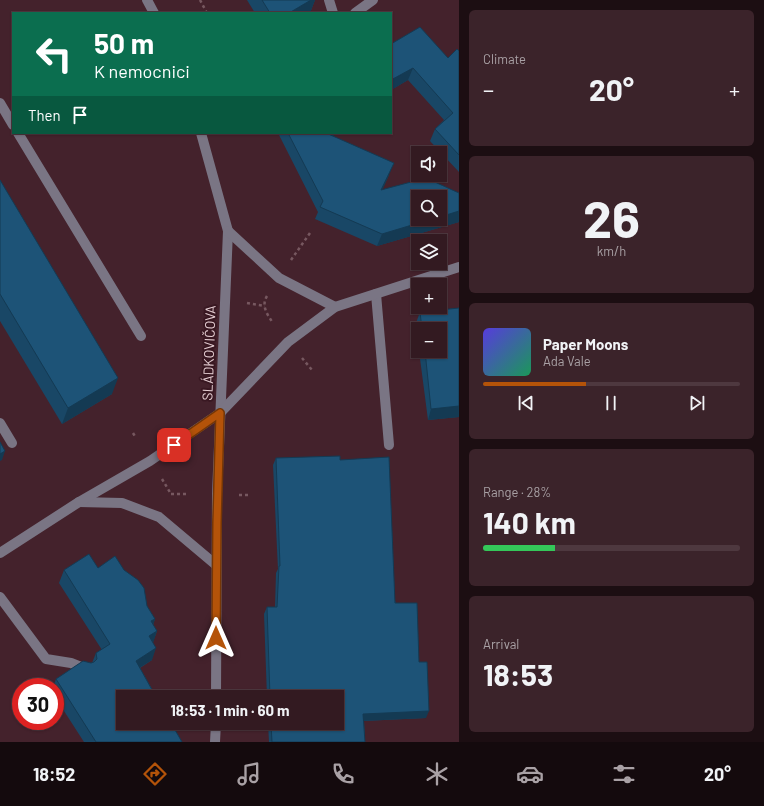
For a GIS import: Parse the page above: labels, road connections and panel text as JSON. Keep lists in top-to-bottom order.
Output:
{
  "streets": {
    "street": ["SLÁDKOVIČOVA"]
  },
  "page": {
    "tile": [
      "Climate",
      ["26", "km/h"],
      ["Range · 28%", "140 km"],
      ["Arrival", "18:53"]
    ],
    "turn": ["50 m", "K nemocnici"],
    "heat": ["−", "20°", "+"],
    "then": "Then",
    "map_buttons": ["+", "−"],
    "song": ["Paper Moons", "Ada Vale"],
    "limit": "30",
    "trip": "18:53 · 1 min · 60 m",
    "tabs": ["18:52", "20°"]
  }
}
